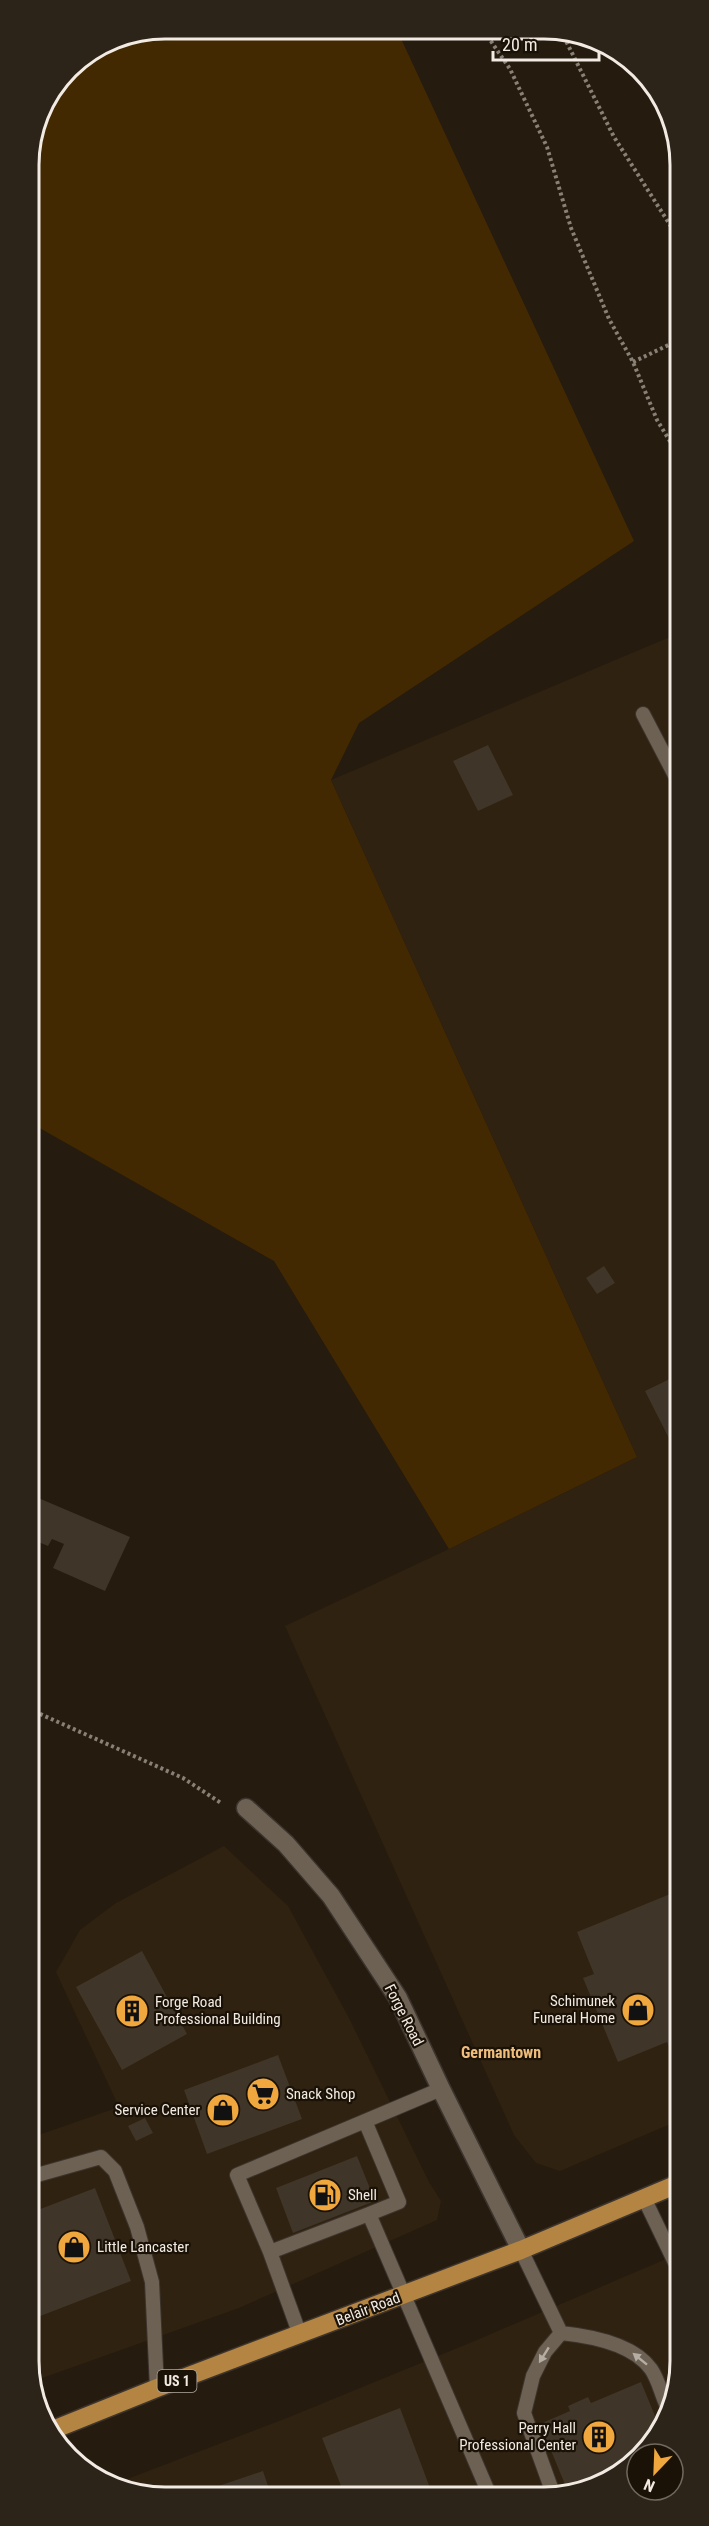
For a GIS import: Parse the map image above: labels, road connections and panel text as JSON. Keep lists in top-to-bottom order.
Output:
{
  "streets": {
    "highway": ["Belair Road", "US 1"],
    "street": ["Forge Road"]
  },
  "crossings": [
    ["Forge Road", "Belair Road"]
  ],
  "districts": ["Germantown"],
  "places": {
    "shop": ["Schimunek Funeral Home", "Service Center", "Little Lancaster"],
    "building": ["Forge Road Professional Building", "Perry Hall Professional Center"],
    "supermarket": ["Snack Shop"],
    "fuel station": ["Shell"]
  },
  "scale_bar": "20 m",
  "north": "bottom left"
}
